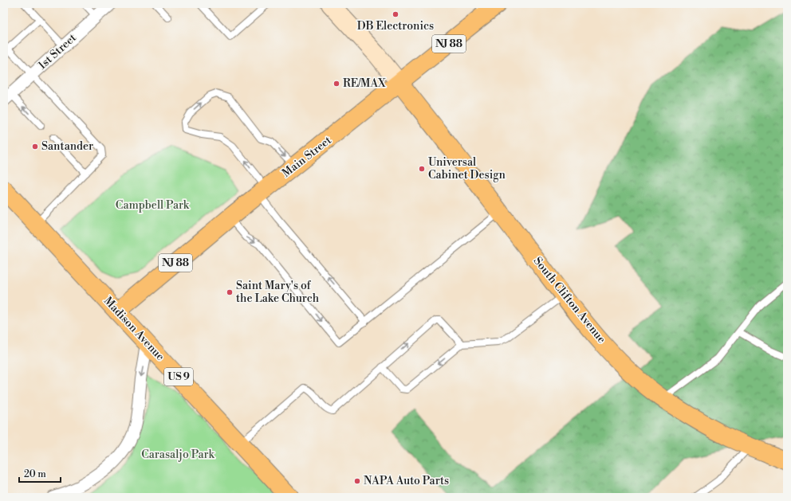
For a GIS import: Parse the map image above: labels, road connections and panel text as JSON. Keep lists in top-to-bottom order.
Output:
{
  "streets": {
    "main road": [
      "NJ 88",
      "Main Street",
      "South Clifton Avenue",
      "Madison Avenue",
      "US 9"
    ],
    "street": ["1st Street"]
  },
  "crossings": [
    ["Main Street", "South Clifton Avenue"],
    ["Main Street", "Madison Avenue"]
  ],
  "parks": ["Campbell Park", "Carasaljo Park"],
  "places": [
    "DB Electronics",
    "RE/MAX",
    "Santander",
    "Universal Cabinet Design",
    "Saint Mary's of the Lake Church",
    "NAPA Auto Parts"
  ],
  "scale_bar": "20 m"
}
